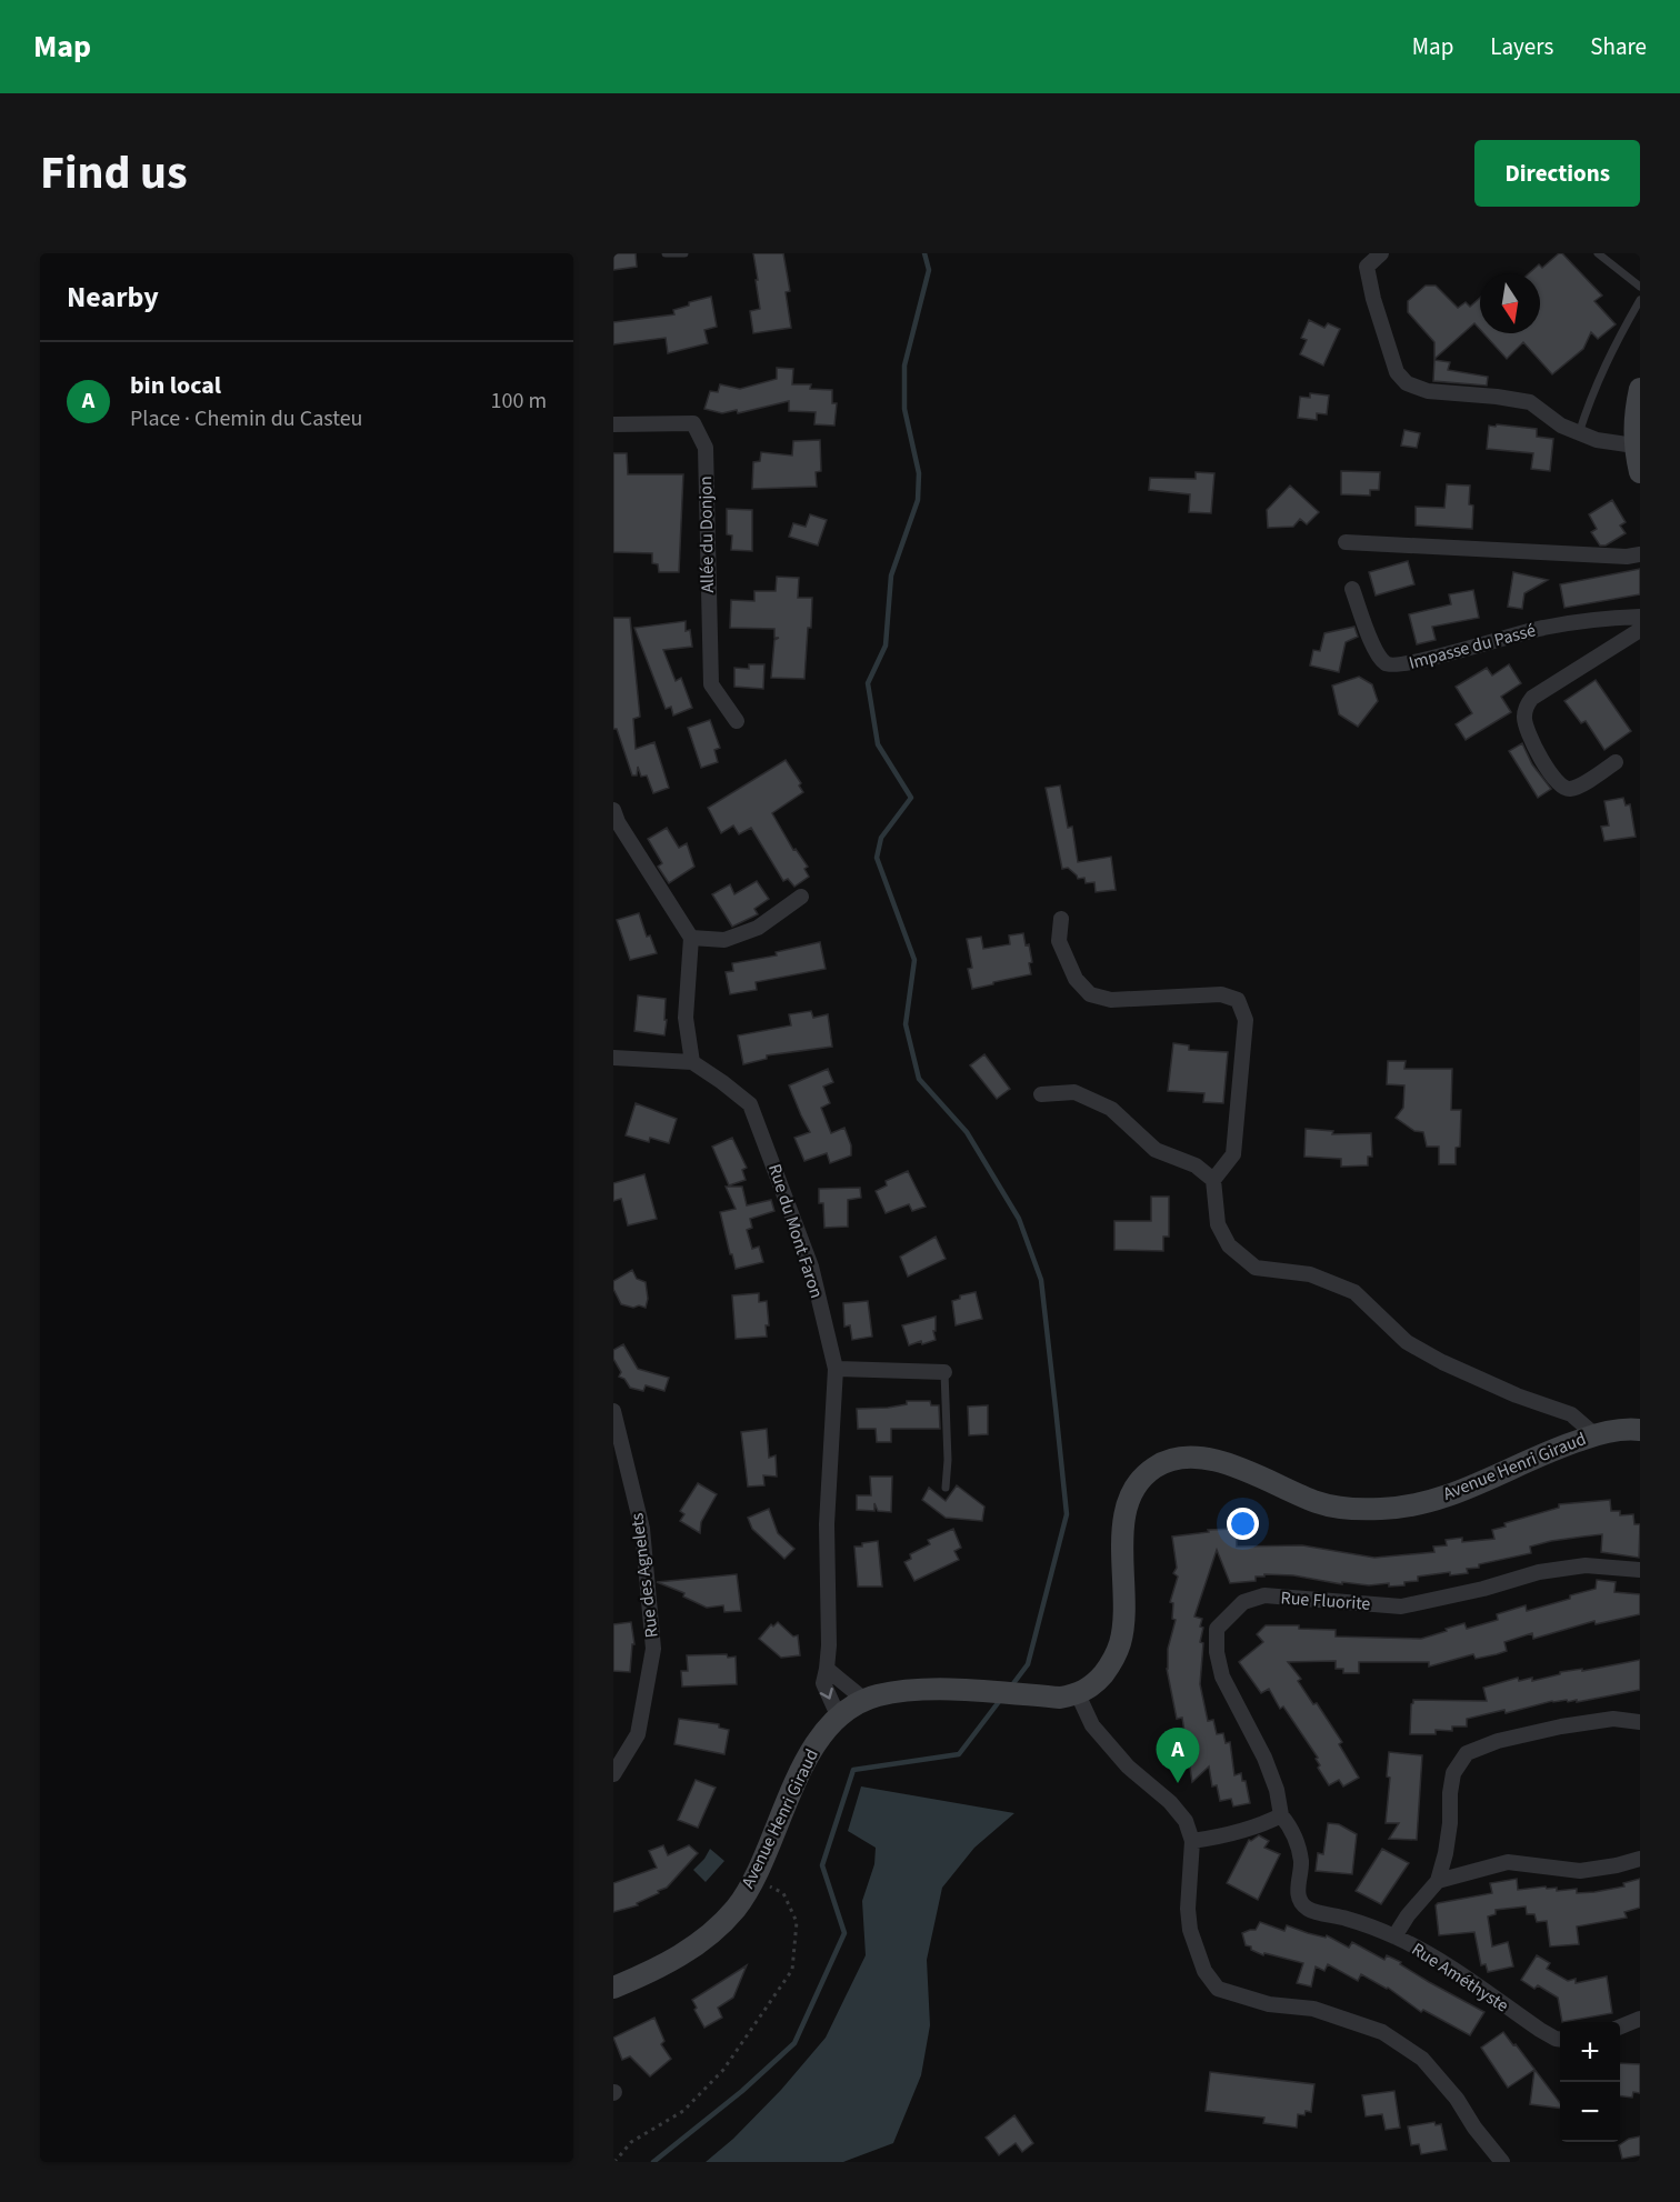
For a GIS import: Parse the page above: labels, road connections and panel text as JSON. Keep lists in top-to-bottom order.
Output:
{
  "streets": {
    "street": [
      "Allée du Donjon",
      "Impasse du Passé",
      "Rue du Mont Faron",
      "Avenue Henri Giraud",
      "Rue des Agnelets",
      "Rue Fluorite",
      "Rue Améthyste"
    ]
  },
  "crossings": [
    ["Rue du Mont Faron", "Avenue Henri Giraud"],
    ["Rue Fluorite", "Rue Améthyste"]
  ],
  "north": "bottom",
  "page": {
    "header": "Map",
    "nav": ["Map", "Layers", "Share"],
    "title": "Find us",
    "buttons": "Directions",
    "heading": "Nearby",
    "list": [
      {
        "mark": "A",
        "name": "bin local",
        "note": "Place · Chemin du Casteu",
        "value": "100 m"
      }
    ],
    "pins": "A",
    "map_buttons": ["+", "−"]
  }
}
